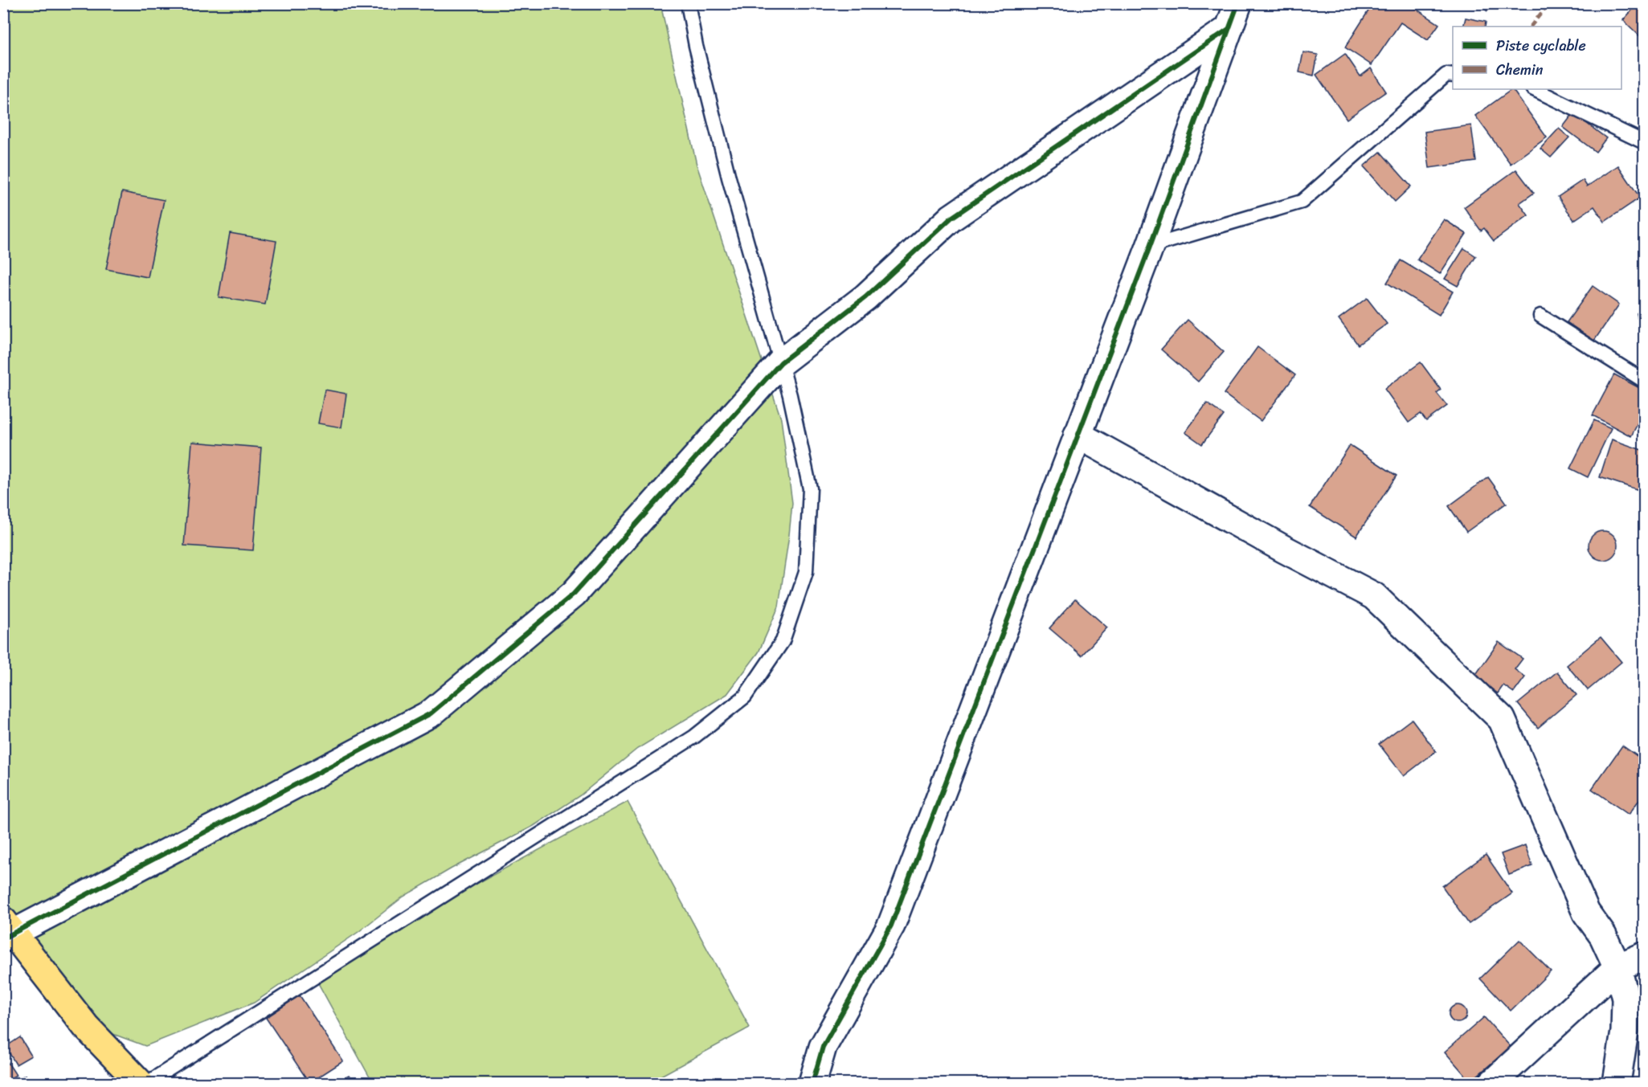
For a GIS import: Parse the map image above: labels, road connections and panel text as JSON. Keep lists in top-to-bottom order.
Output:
{
  "legend": ["Piste cyclable", "Chemin"]
}
